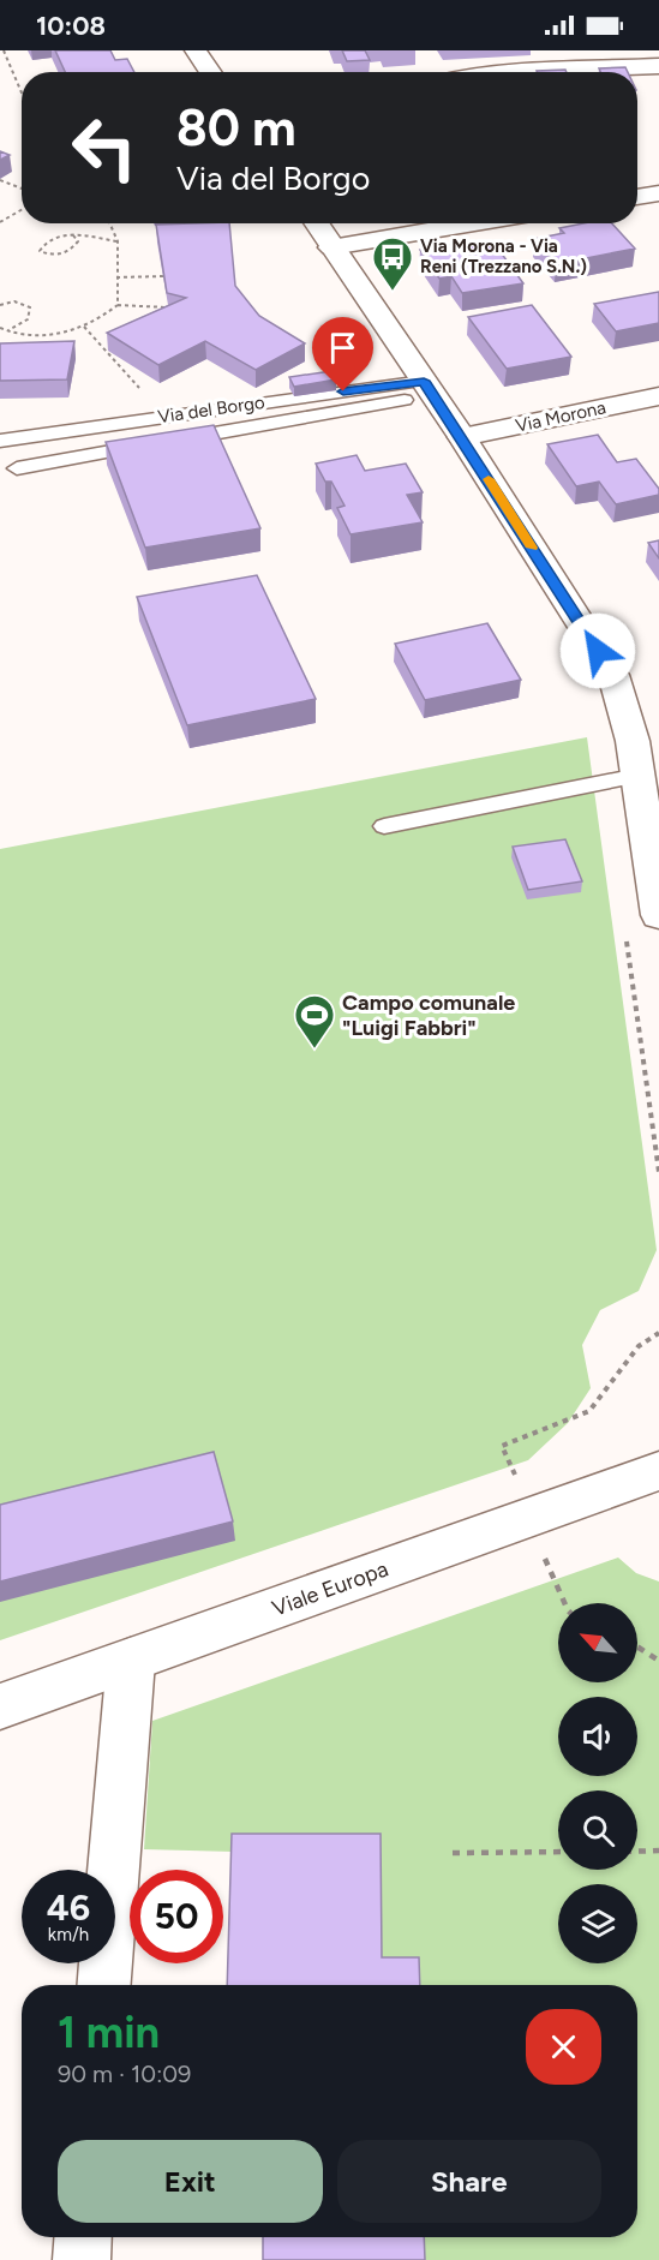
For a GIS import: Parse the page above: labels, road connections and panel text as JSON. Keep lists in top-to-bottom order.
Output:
{
  "streets": {
    "main road": ["Via Morona", "Viale Europa"],
    "lane": ["Via del Borgo"]
  },
  "places": {
    "bus stop": ["Via Morona - Via Reni (Trezzano S.N.)"],
    "sports": ["Campo comunale \"Luigi Fabbri\""]
  },
  "north": "top left",
  "page": {
    "status": "10:08",
    "turn": ["80 m", "Via del Borgo"],
    "speed": "46 km/h",
    "limit": "50",
    "heading": ["1 min", "90 m · 10:09"],
    "buttons": ["Exit", "Share"]
  }
}
